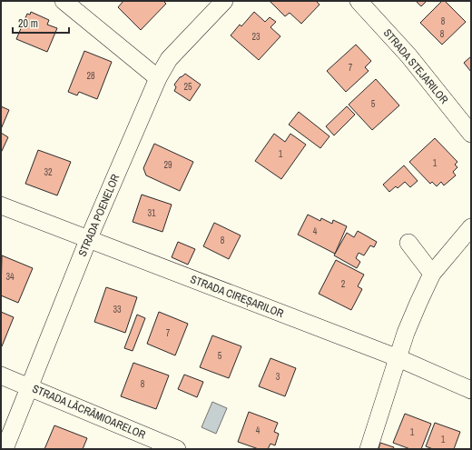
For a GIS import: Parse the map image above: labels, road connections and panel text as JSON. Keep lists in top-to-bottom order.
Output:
{
  "streets": {
    "street": [
      "STRADA STEJARILOR",
      "STRADA POENELOR",
      "STRADA CIREȘARILOR",
      "STRADA LĂCRĂMIOARELOR"
    ]
  },
  "crossings": [
    ["STRADA POENELOR", "STRADA CIREȘARILOR"],
    ["STRADA POENELOR", "STRADA LĂCRĂMIOARELOR"]
  ],
  "house_numbers": [
    "8",
    "8",
    "23",
    "7",
    "28",
    "25",
    "5",
    "1",
    "1",
    "29",
    "32",
    "31",
    "4",
    "8",
    "34",
    "2",
    "33",
    "7",
    "5",
    "3",
    "8",
    "4",
    "1",
    "1"
  ],
  "scale_bar": "20 m"
}
